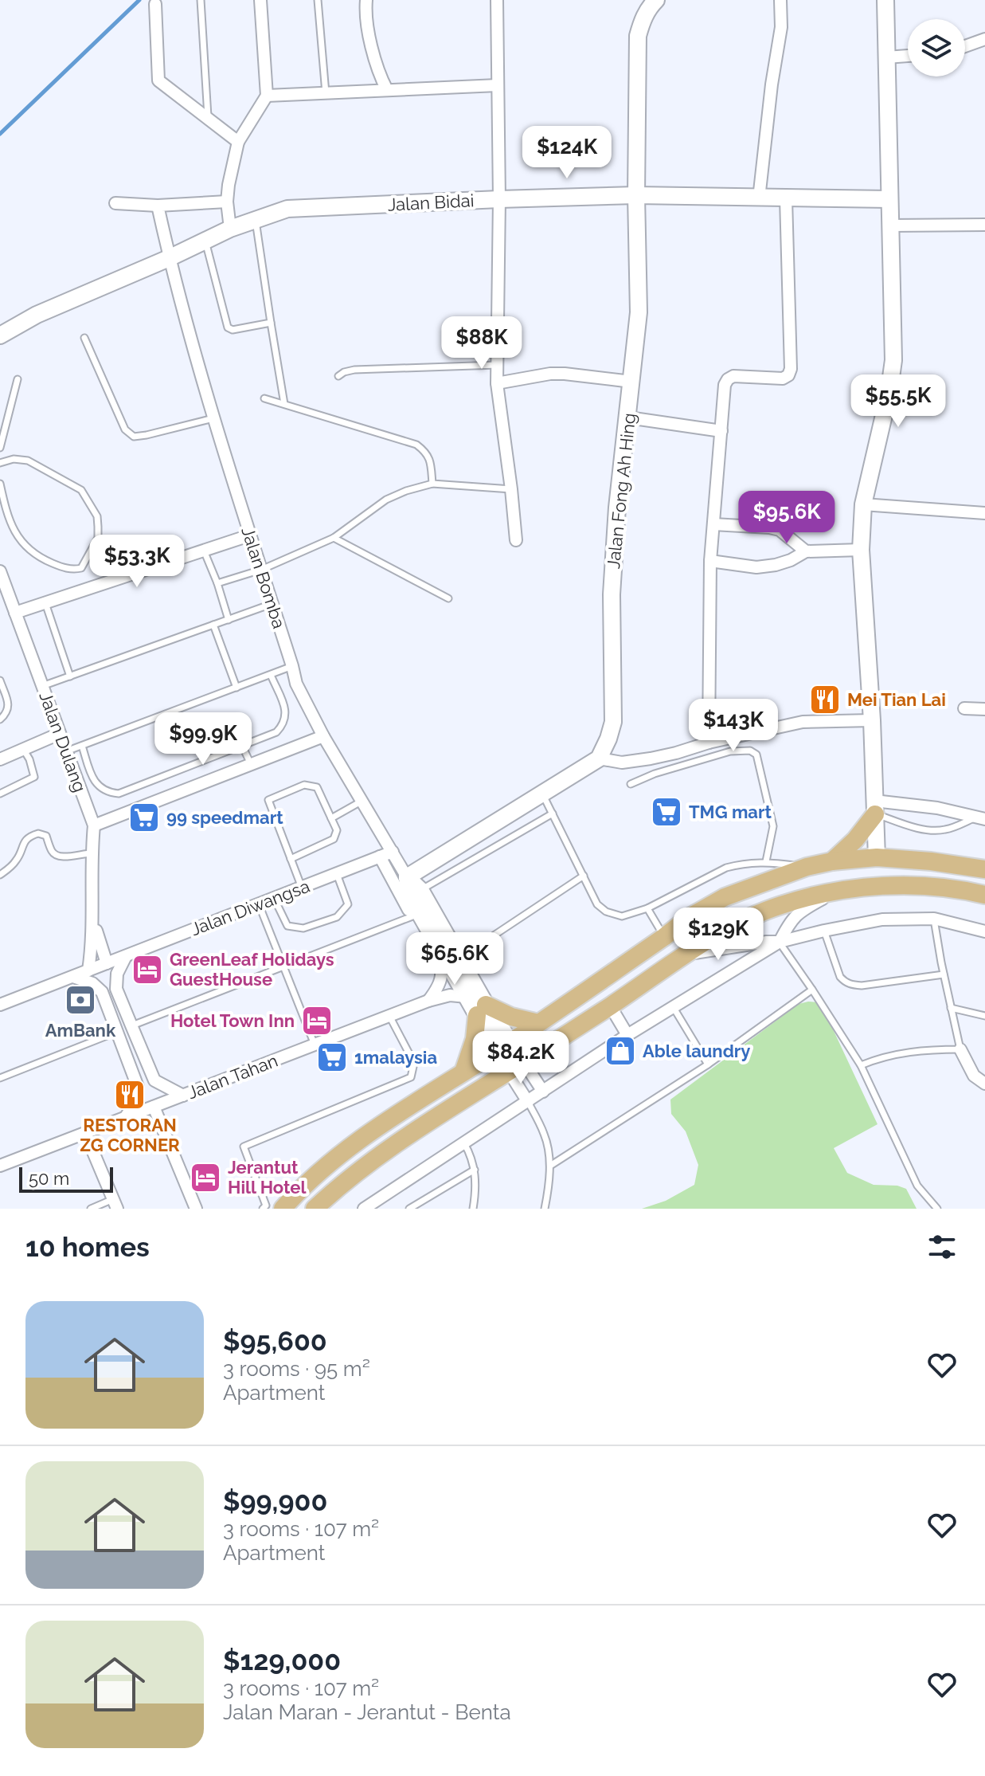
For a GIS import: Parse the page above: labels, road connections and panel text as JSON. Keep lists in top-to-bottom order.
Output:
{
  "streets": {
    "main road": ["Jalan Bidai", "Jalan Fong Ah Hing", "Jalan Bomba"],
    "street": ["Jalan Dulang", "Jalan Diwangsa", "Jalan Tahan"]
  },
  "crossings": [
    ["Jalan Bidai", "Jalan Fong Ah Hing"],
    ["Jalan Bidai", "Jalan Bomba"],
    ["Jalan Bomba", "Jalan Diwangsa"],
    ["Jalan Bomba", "Jalan Tahan"],
    ["Jalan Dulang", "Jalan Diwangsa"]
  ],
  "places": {
    "restaurant": ["Mei Tian Lai", "RESTORAN ZG CORNER"],
    "supermarket": ["TMG mart", "99 speedmart", "1malaysia"],
    "hotel": ["GreenLeaf Holidays GuestHouse", "Hotel Town Inn", "Jerantut Hill Hotel"],
    "bank": ["AmBank"],
    "shop": ["Able laundry"]
  },
  "scale_bar": "50 m",
  "page": {
    "price": [
      "$124K",
      "$88K",
      "$55.5K",
      "$95.6K",
      "$53.3K",
      "$143K",
      "$99.9K",
      "$129K",
      "$65.6K",
      "$84.2K"
    ],
    "scale": "50 m",
    "heading": "10 homes",
    "list": [
      {
        "name": "$95,600",
        "note": "3 rooms · 95 m² · Apartment"
      },
      {
        "name": "$99,900",
        "note": "3 rooms · 107 m² · Apartment"
      },
      {
        "name": "$129,000",
        "note": "3 rooms · 107 m² · Jalan Maran - Jerantut - Benta"
      }
    ]
  }
}
